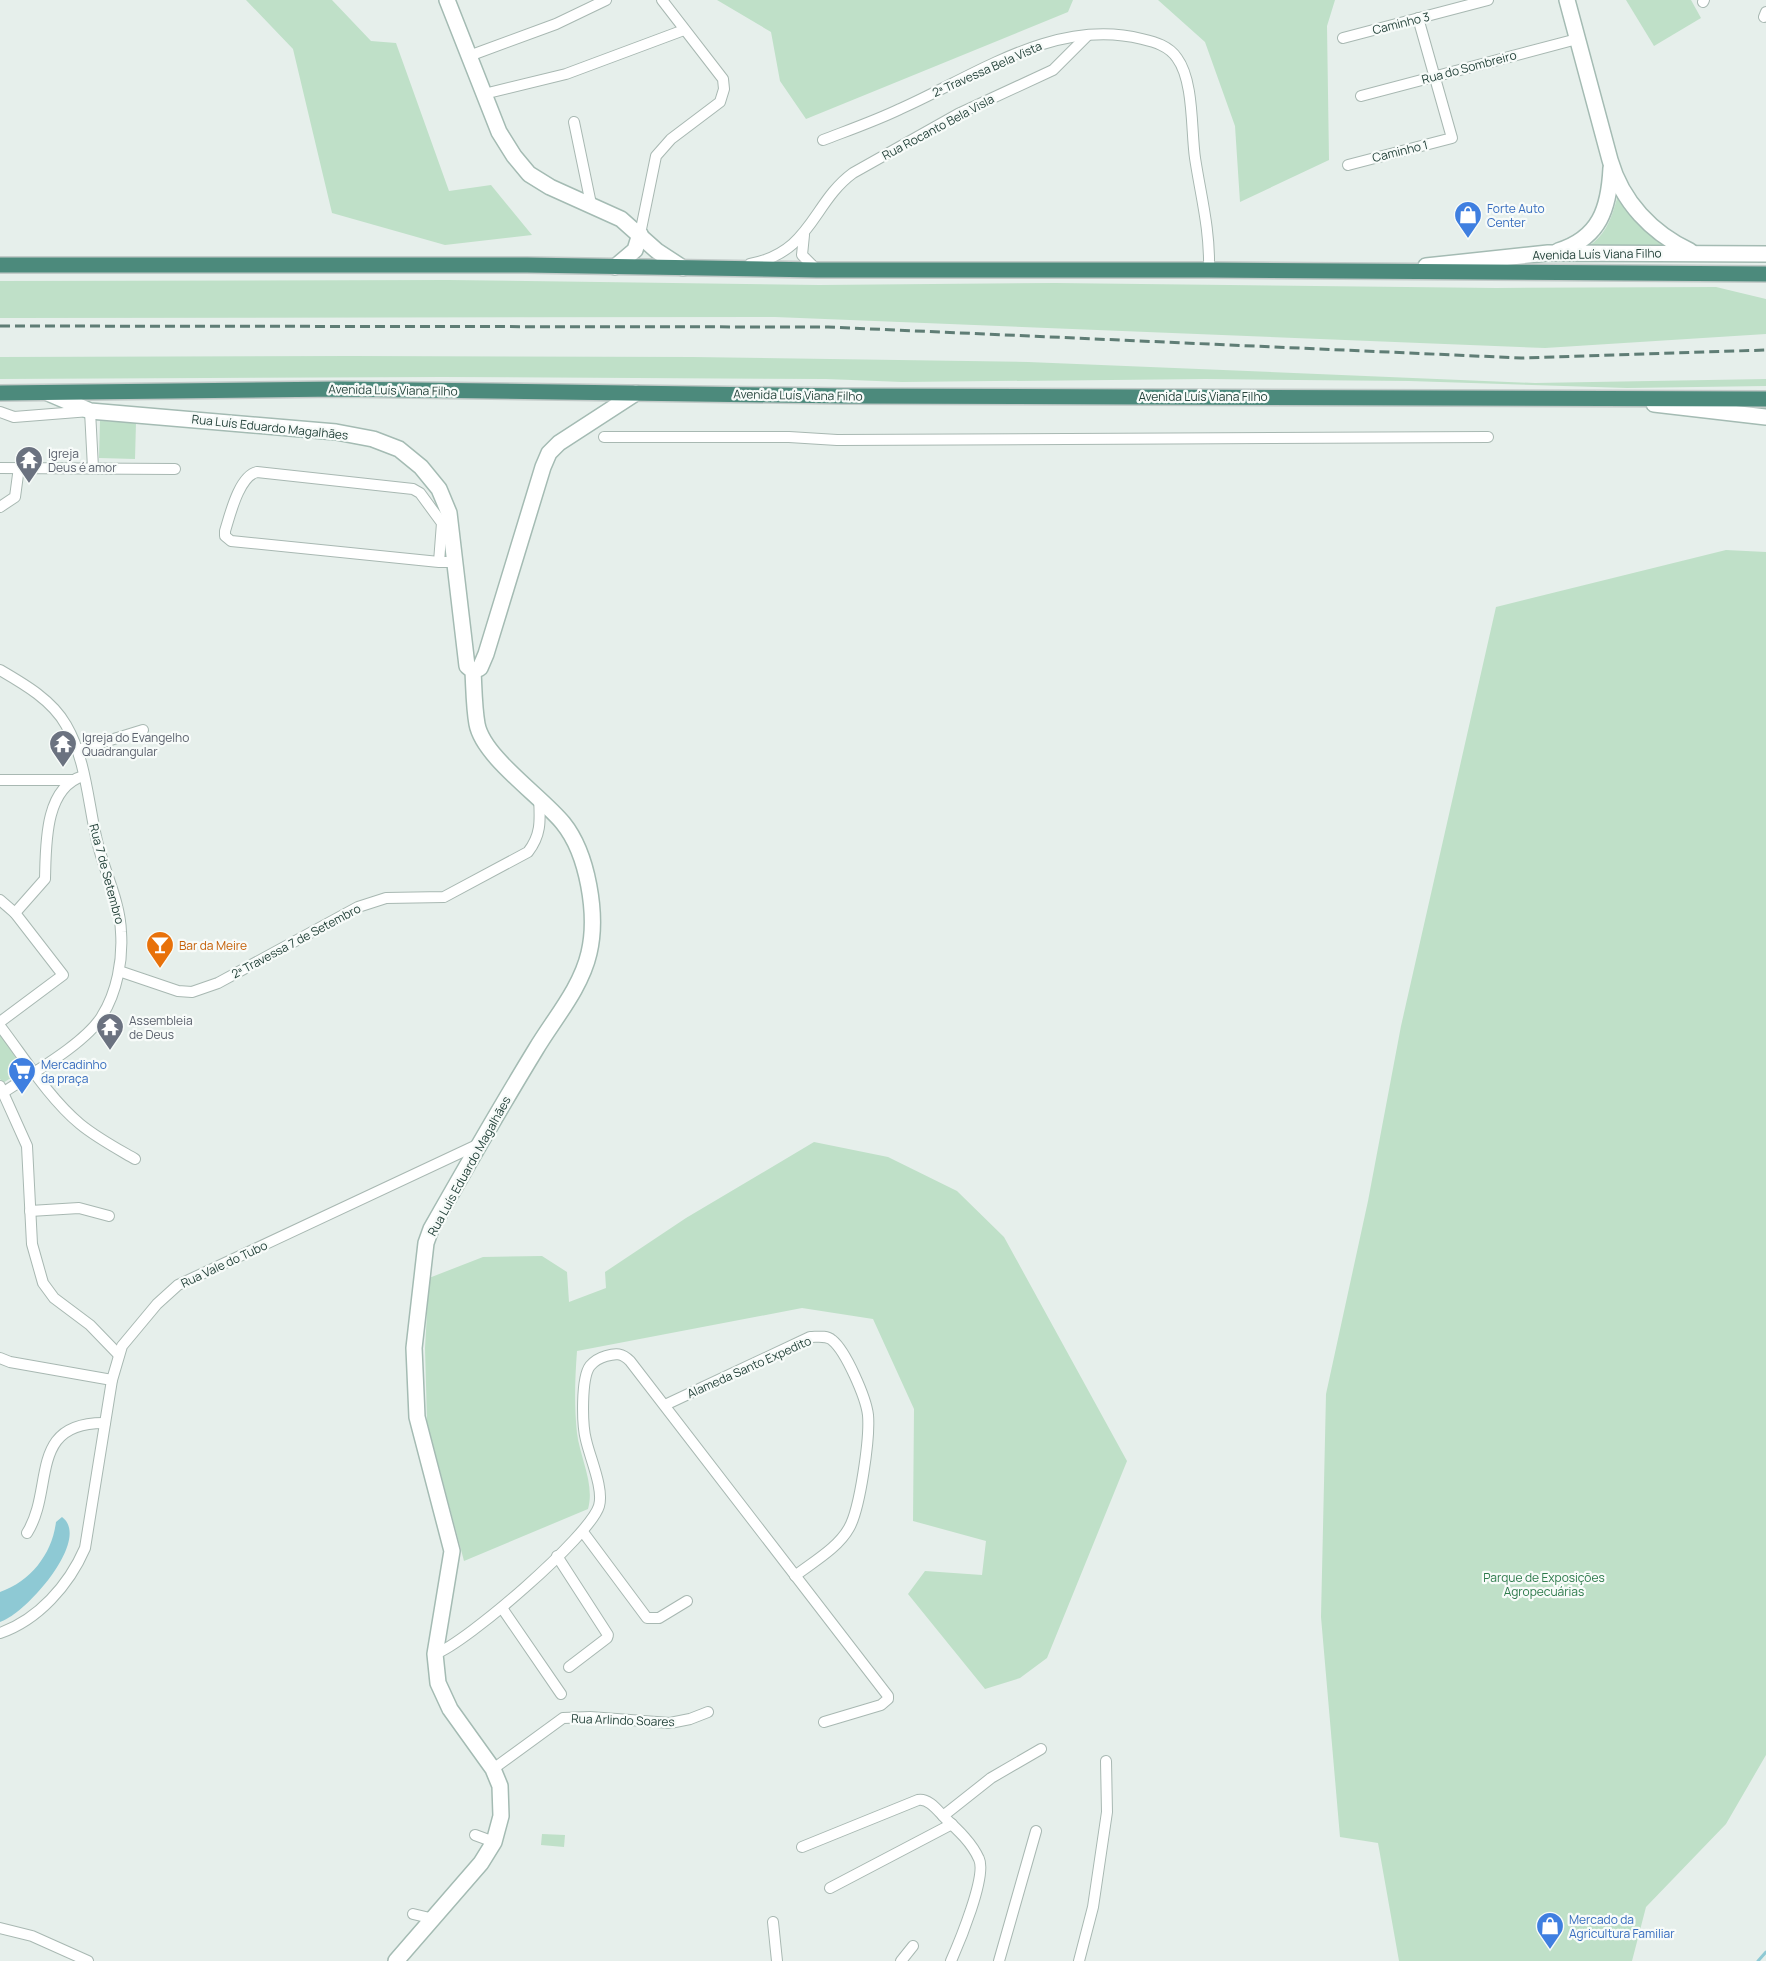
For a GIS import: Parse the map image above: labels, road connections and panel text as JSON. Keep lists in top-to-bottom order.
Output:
{
  "streets": {
    "highway": ["Avenida Luís Viana Filho"],
    "main road": ["Rua Luís Eduardo Magalhães"],
    "street": [
      "Caminho 3",
      "Rua do Sombreiro",
      "2ª Travessa Bela Vista",
      "Rua Rocanto Bela Visla",
      "Caminho 1",
      "Rua 7 de Setembro",
      "2ª Travessa 7 de Setembro",
      "Rua Vale do Tubo",
      "Alameda Santo Expedito",
      "Rua Arlindo Soares"
    ]
  },
  "crossings": [
    ["Rua do Sombreiro", "Caminho 1"],
    ["2ª Travessa Bela Vista", "Rua Rocanto Bela Visla"],
    ["2ª Travessa Bela Vista", "Avenida Luís Viana Filho"],
    ["Rua Rocanto Bela Visla", "Avenida Luís Viana Filho"],
    ["Avenida Luís Viana Filho", "Rua Luís Eduardo Magalhães"],
    ["Rua Luís Eduardo Magalhães", "2ª Travessa 7 de Setembro"],
    ["Rua Luís Eduardo Magalhães", "Rua Vale do Tubo"],
    ["Rua Luís Eduardo Magalhães", "Rua Arlindo Soares"],
    ["Rua 7 de Setembro", "2ª Travessa 7 de Setembro"]
  ],
  "parks": ["Parque de Exposições Agropecuárias"],
  "places": {
    "shop": ["Forte Auto Center", "Mercado da Agricultura Familiar"],
    "temple": ["Igreja Deus é amor", "Igreja do Evangelho Quadrangular", "Assembleia de Deus"],
    "bar": ["Bar da Meire"],
    "supermarket": ["Mercadinho da praça"]
  }
}
